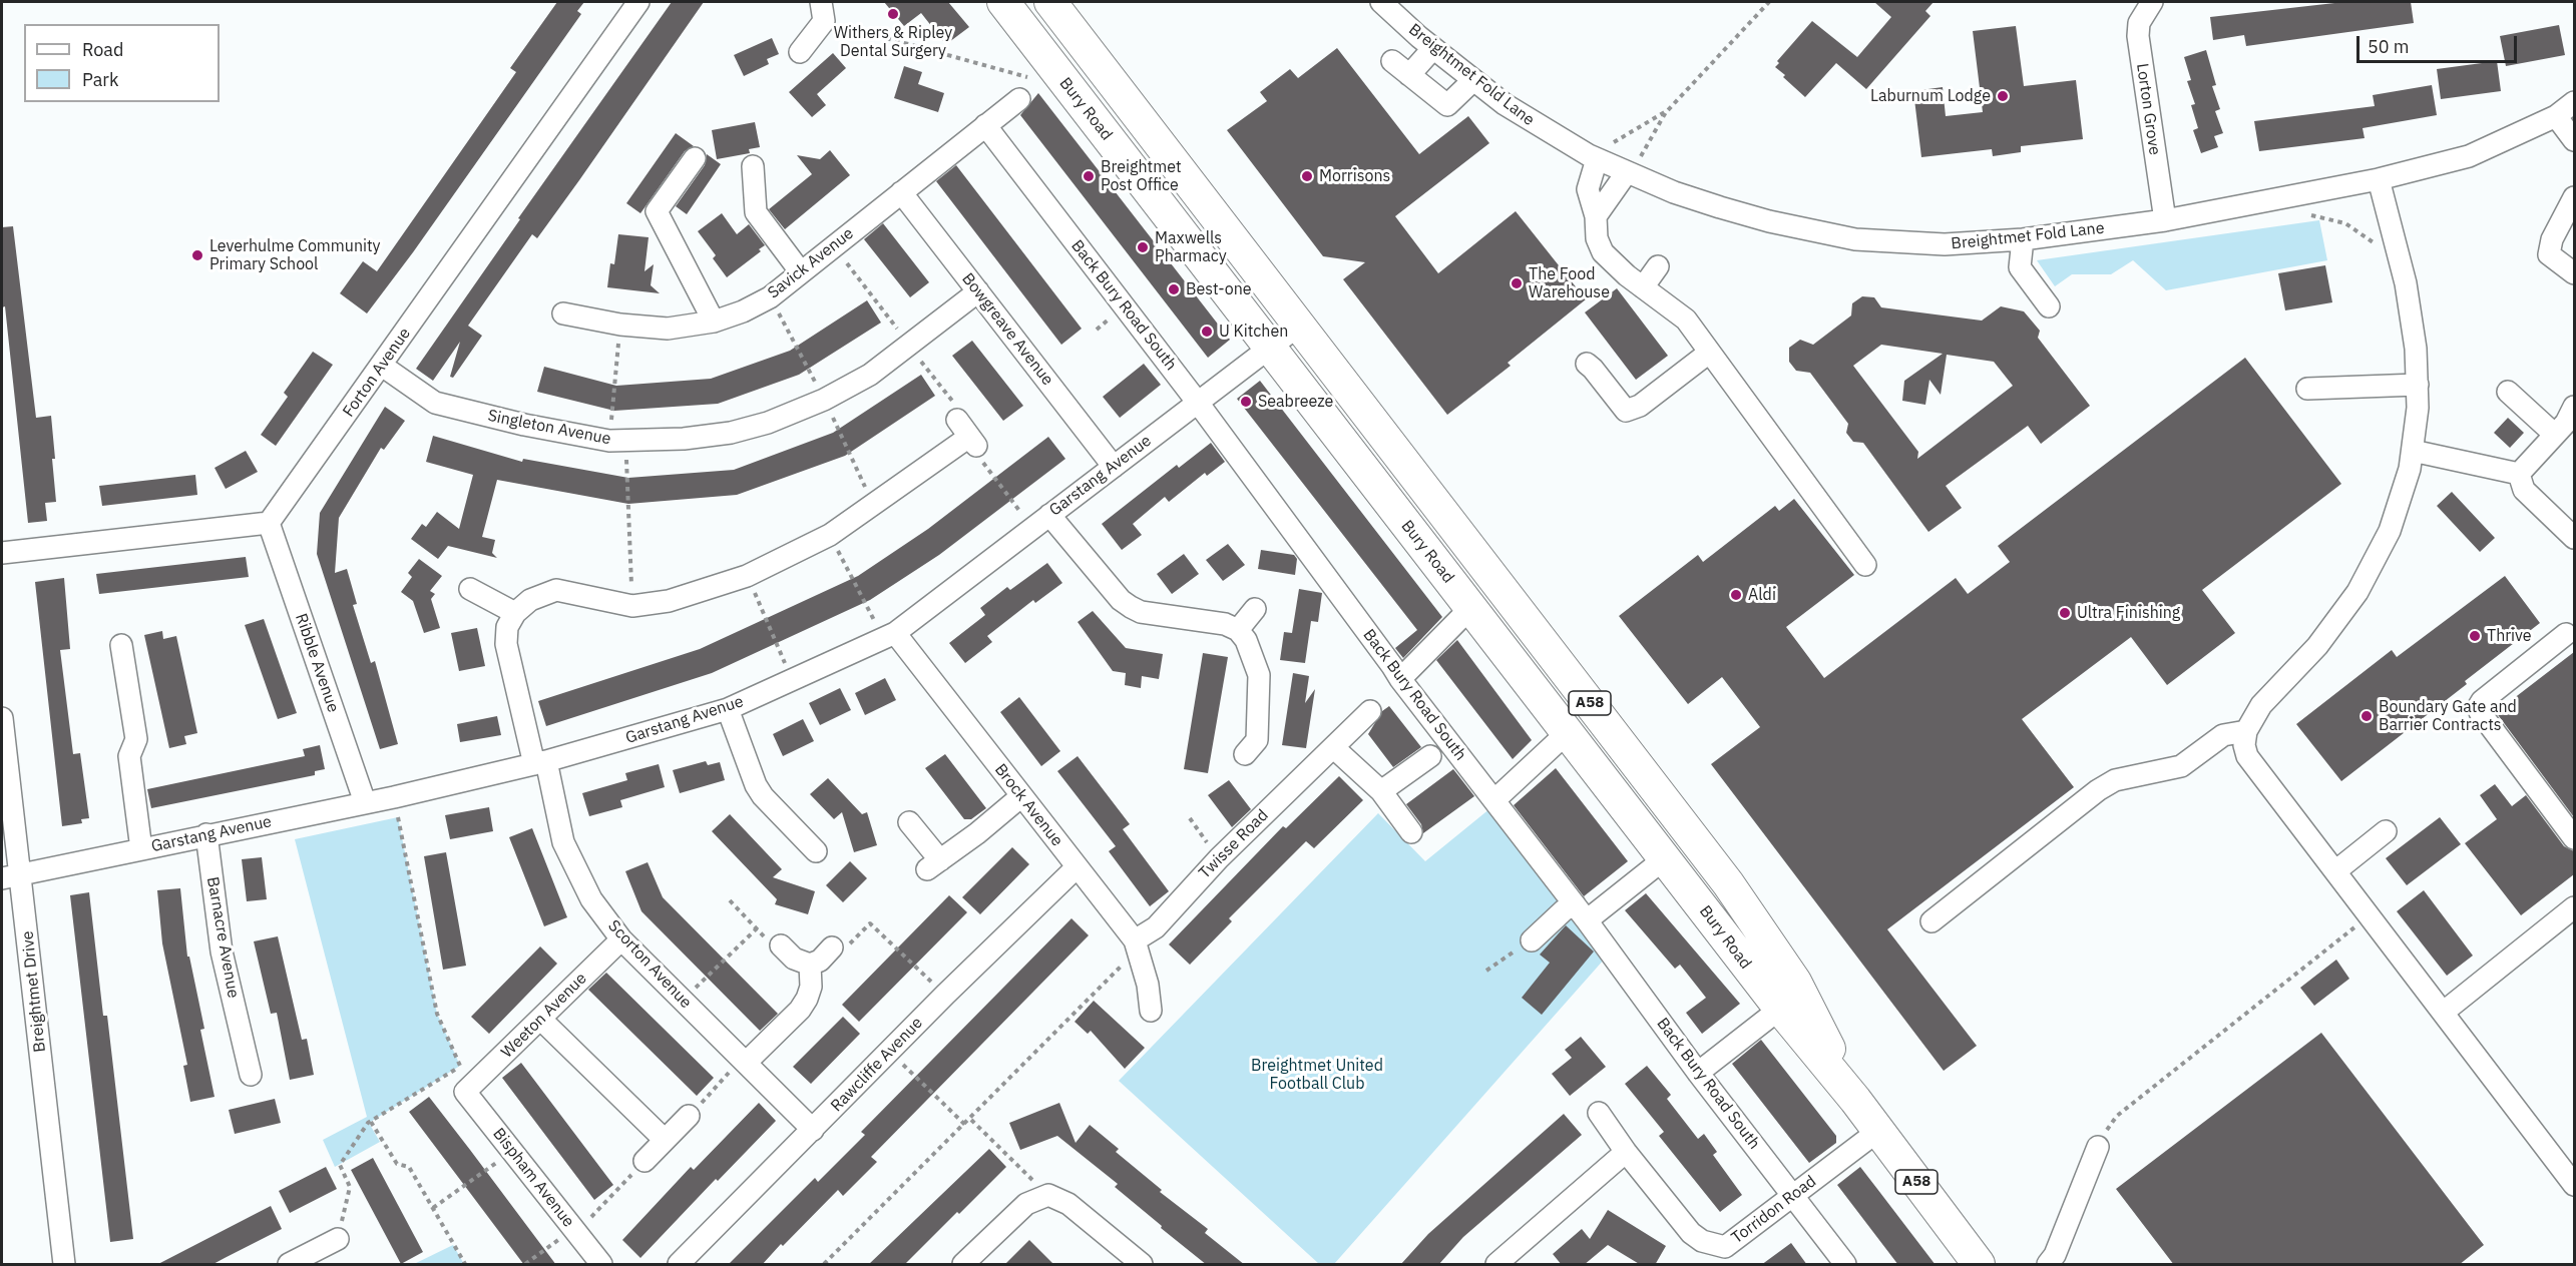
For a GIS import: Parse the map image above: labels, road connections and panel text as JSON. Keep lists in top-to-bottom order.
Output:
{
  "streets": {
    "highway": ["Bury Road", "A58"],
    "street": [
      "Breightmet Fold Lane",
      "Lorton Grove",
      "Savick Avenue",
      "Back Bury Road South",
      "Bowgreave Avenue",
      "Forton Avenue",
      "Singleton Avenue",
      "Garstang Avenue",
      "Ribble Avenue",
      "Brock Avenue",
      "Twisse Road",
      "Barnacre Avenue",
      "Scorton Avenue",
      "Breightmet Drive",
      "Weeton Avenue",
      "Rawcliffe Avenue",
      "Bispham Avenue",
      "Torridon Road"
    ]
  },
  "crossings": [
    ["Breightmet Fold Lane", "Lorton Grove"],
    ["Bury Road", "Garstang Avenue"],
    ["Bury Road", "Torridon Road"],
    ["Savick Avenue", "Back Bury Road South"],
    ["Savick Avenue", "Bowgreave Avenue"],
    ["Back Bury Road South", "Garstang Avenue"],
    ["Back Bury Road South", "Torridon Road"],
    ["Bowgreave Avenue", "Singleton Avenue"],
    ["Bowgreave Avenue", "Garstang Avenue"],
    ["Forton Avenue", "Singleton Avenue"],
    ["Forton Avenue", "Ribble Avenue"],
    ["Garstang Avenue", "Ribble Avenue"],
    ["Garstang Avenue", "Brock Avenue"],
    ["Garstang Avenue", "Barnacre Avenue"],
    ["Garstang Avenue", "Scorton Avenue"],
    ["Garstang Avenue", "Breightmet Drive"],
    ["Brock Avenue", "Twisse Road"],
    ["Brock Avenue", "Rawcliffe Avenue"],
    ["Scorton Avenue", "Weeton Avenue"],
    ["Scorton Avenue", "Rawcliffe Avenue"],
    ["Weeton Avenue", "Bispham Avenue"]
  ],
  "parks": ["Breightmet United Football Club"],
  "places": [
    "Withers & Ripley Dental Surgery",
    "Laburnum Lodge",
    "Breightmet Post Office",
    "Morrisons",
    "Maxwells Pharmacy",
    "Leverhulme Community Primary School",
    "The Food Warehouse",
    "Best-one",
    "U Kitchen",
    "Seabreeze",
    "Aldi",
    "Ultra Finishing",
    "Thrive",
    "Boundary Gate and Barrier Contracts"
  ],
  "legend": ["Road", "Park"],
  "scale_bar": "50 m"
}
